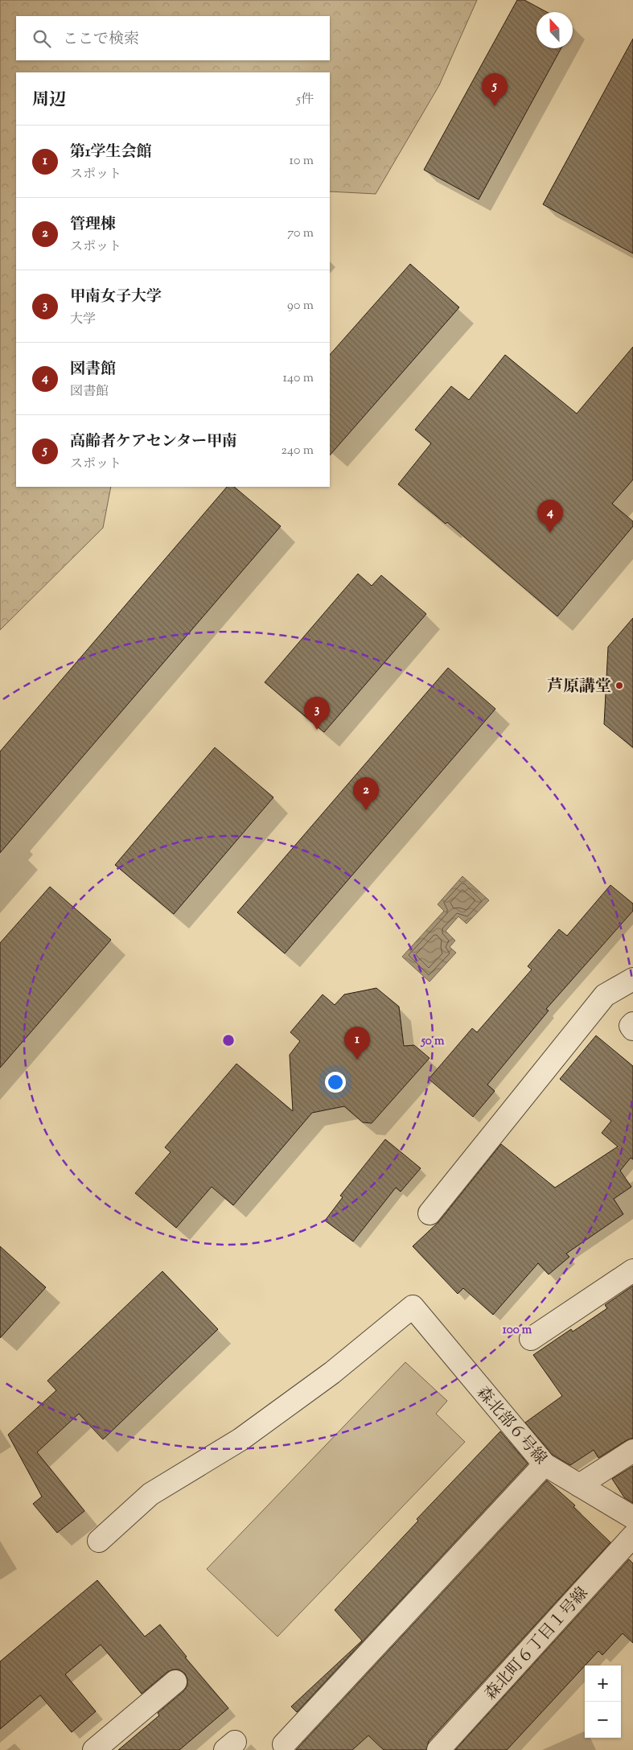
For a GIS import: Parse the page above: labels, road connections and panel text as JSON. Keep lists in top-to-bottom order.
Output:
{
  "streets": {
    "street": ["森北部６号線", "森北町６丁目１号線"]
  },
  "places": ["芦原講堂"],
  "north": "top",
  "page": {
    "search": "ここで検索",
    "heading": ["周辺", "5件"],
    "pins": [
      "5",
      "4",
      "3",
      "2",
      "1"
    ],
    "list": [
      {
        "mark": "1",
        "name": "第1学生会館",
        "note": "スポット",
        "value": "10 m"
      },
      {
        "mark": "2",
        "name": "管理棟",
        "note": "スポット",
        "value": "70 m"
      },
      {
        "mark": "3",
        "name": "甲南女子大学",
        "note": "大学",
        "value": "90 m"
      },
      {
        "mark": "4",
        "name": "図書館",
        "note": "図書館",
        "value": "140 m"
      },
      {
        "mark": "5",
        "name": "高齢者ケアセンター甲南",
        "note": "スポット",
        "value": "240 m"
      }
    ],
    "map_buttons": ["+", "−"]
  },
  "rings": ["50 m", "100 m"]
}
